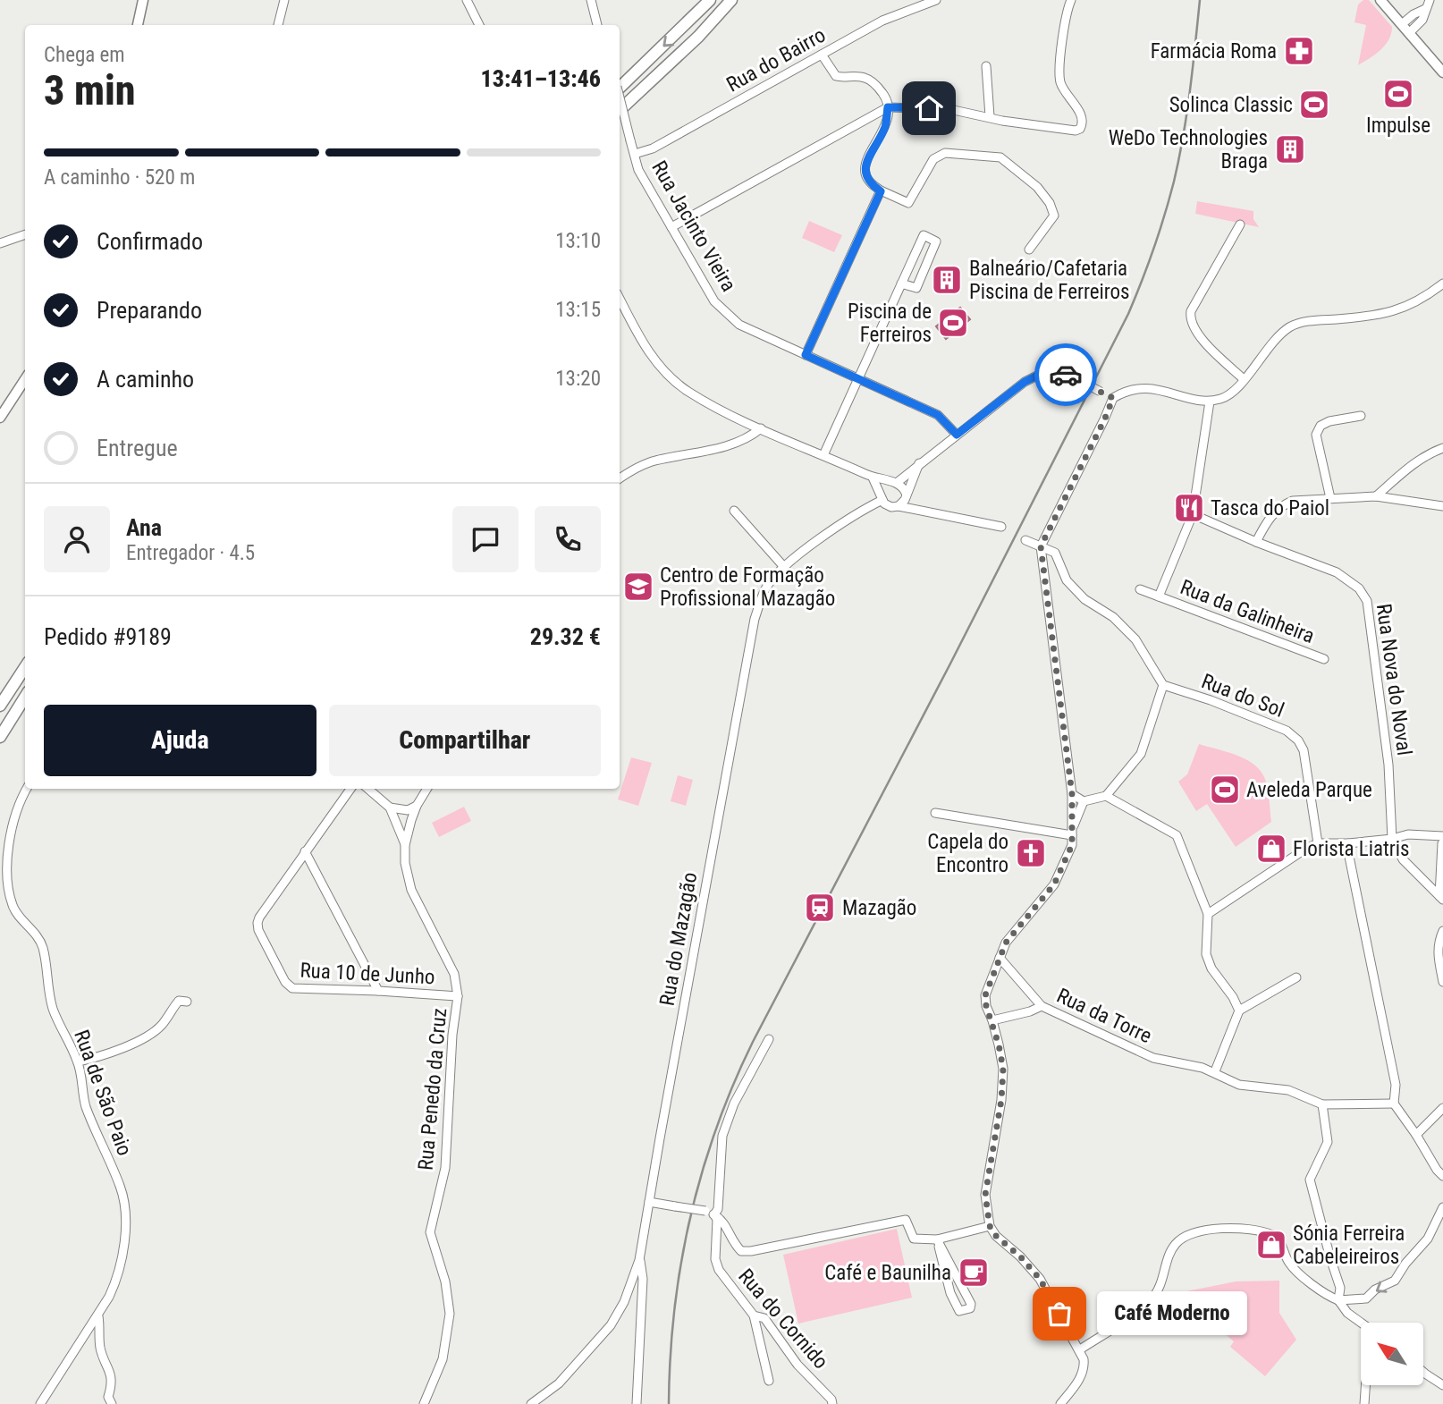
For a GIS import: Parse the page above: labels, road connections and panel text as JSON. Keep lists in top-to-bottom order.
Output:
{
  "streets": {
    "street": [
      "Rua do Bairro",
      "Rua Jacinto Vieira",
      "Rua da Galinheira",
      "Rua Nova do Noval",
      "Rua do Sol",
      "Rua do Mazagão",
      "Rua 10 de Junho",
      "Rua da Torre",
      "Rua Penedo da Cruz",
      "Rua de São Paio",
      "Rua do Cornido"
    ]
  },
  "crossings": [
    ["Rua do Bairro", "Rua Jacinto Vieira"],
    ["Rua da Galinheira", "Rua Nova do Noval"],
    ["Rua 10 de Junho", "Rua Penedo da Cruz"]
  ],
  "places": {
    "pharmacy": ["Farmácia Roma"],
    "sports": [
      "Impulse",
      "Solinca Classic",
      "Piscina de Ferreiros",
      "Aveleda Parque"
    ],
    "building": ["WeDo Technologies Braga", "Balneário/Cafetaria Piscina de Ferreiros"],
    "restaurant": ["Tasca do Paiol"],
    "school or university": ["Centro de Formação Profissional Mazagão"],
    "shop": ["Florista Liatris", "Sónia Ferreira Cabeleireiros"],
    "church": ["Capela do Encontro"],
    "station": ["Mazagão"],
    "cafe": ["Café e Baunilha"],
    "other": ["Café Moderno"]
  },
  "north": "top left",
  "page": {
    "heading": ["3 min", "Chega em", "13:41–13:46"],
    "panel": [
      "Ana",
      "Entregador · 4.5",
      "Pedido #9189",
      "29.32 €"
    ],
    "bar": "A caminho · 520 m",
    "list": [
      ["Confirmado", "13:10"],
      ["Preparando", "13:15"],
      ["A caminho", "13:20"],
      "Entregue"
    ],
    "buttons": ["Ajuda", "Compartilhar"],
    "bubble": "Café Moderno"
  }
}
